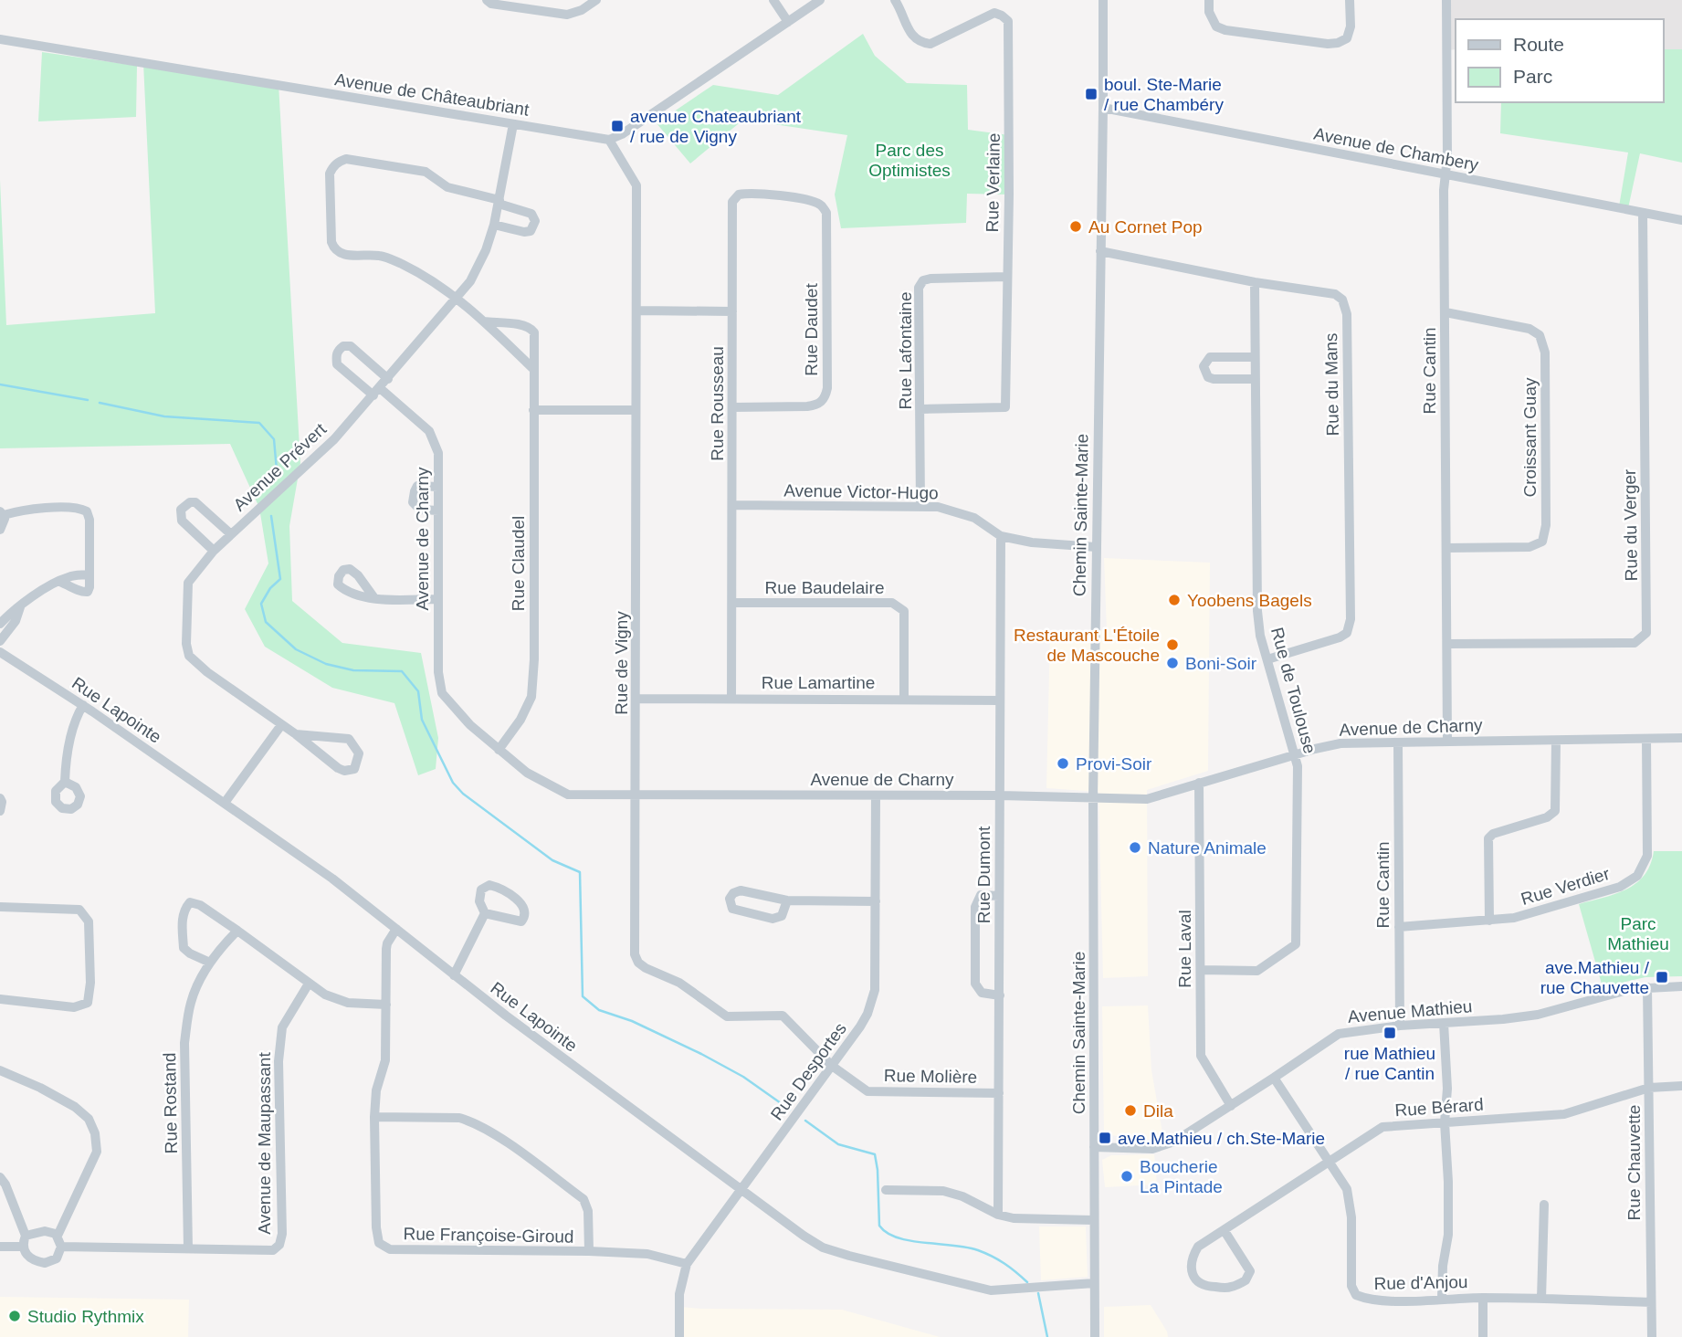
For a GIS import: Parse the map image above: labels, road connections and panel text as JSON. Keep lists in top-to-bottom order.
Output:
{
  "streets": {
    "street": [
      "Avenue de Châteaubriant",
      "Avenue de Chambery",
      "Rue Verlaine",
      "Rue Daudet",
      "Rue Lafontaine",
      "Rue Cantin",
      "Rue du Mans",
      "Rue Rousseau",
      "Croissant Guay",
      "Avenue Prévert",
      "Avenue Victor-Hugo",
      "Chemin Sainte-Marie",
      "Rue du Verger",
      "Avenue de Charny",
      "Rue Claudel",
      "Rue Baudelaire",
      "Rue de Vigny",
      "Rue Lamartine",
      "Rue de Toulouse",
      "Rue Lapointe",
      "Rue Dumont",
      "Rue Verdier",
      "Rue Laval",
      "Avenue Mathieu",
      "Rue Desportes",
      "Rue Molière",
      "Rue Rostand",
      "Rue Bérard",
      "Avenue de Maupassant",
      "Rue Chauvette",
      "Rue Françoise-Giroud",
      "Rue d'Anjou"
    ]
  },
  "crossings": [
    ["Avenue de Châteaubriant", "Avenue Prévert"],
    ["Avenue de Châteaubriant", "Rue de Vigny"],
    ["Avenue de Chambery", "Rue Cantin"],
    ["Avenue de Chambery", "Chemin Sainte-Marie"],
    ["Avenue de Chambery", "Rue du Verger"],
    ["Rue Verlaine", "Rue Lafontaine"],
    ["Rue Daudet", "Rue Rousseau"],
    ["Rue Lafontaine", "Avenue Victor-Hugo"],
    ["Rue Cantin", "Croissant Guay"],
    ["Rue Cantin", "Rue du Verger"],
    ["Rue Cantin", "Avenue de Charny"],
    ["Rue Cantin", "Rue Verdier"],
    ["Rue Cantin", "Avenue Mathieu"],
    ["Rue du Mans", "Chemin Sainte-Marie"],
    ["Rue du Mans", "Rue de Toulouse"],
    ["Rue Rousseau", "Avenue Victor-Hugo"],
    ["Rue Rousseau", "Rue Baudelaire"],
    ["Rue Rousseau", "Rue Lamartine"],
    ["Avenue Prévert", "Avenue de Charny"],
    ["Avenue Victor-Hugo", "Chemin Sainte-Marie"],
    ["Avenue Victor-Hugo", "Rue Dumont"],
    ["Chemin Sainte-Marie", "Avenue de Charny"],
    ["Chemin Sainte-Marie", "Rue Lapointe"],
    ["Chemin Sainte-Marie", "Avenue Mathieu"],
    ["Avenue de Charny", "Rue Claudel"],
    ["Avenue de Charny", "Rue de Vigny"],
    ["Avenue de Charny", "Rue de Toulouse"],
    ["Avenue de Charny", "Rue Dumont"],
    ["Avenue de Charny", "Rue Verdier"],
    ["Avenue de Charny", "Rue Laval"],
    ["Avenue de Charny", "Rue Desportes"],
    ["Rue Baudelaire", "Rue Lamartine"],
    ["Rue de Vigny", "Rue Lamartine"],
    ["Rue de Vigny", "Rue Desportes"],
    ["Rue de Vigny", "Rue Molière"],
    ["Rue Lamartine", "Rue Dumont"],
    ["Rue de Toulouse", "Rue Laval"],
    ["Rue Lapointe", "Rue Desportes"],
    ["Rue Lapointe", "Rue Françoise-Giroud"],
    ["Rue Dumont", "Rue Molière"],
    ["Rue Laval", "Avenue Mathieu"],
    ["Avenue Mathieu", "Rue Chauvette"],
    ["Avenue Mathieu", "Rue d'Anjou"],
    ["Rue Desportes", "Rue Molière"],
    ["Rue Desportes", "Rue Françoise-Giroud"],
    ["Rue Rostand", "Avenue de Maupassant"],
    ["Rue Bérard", "Rue Chauvette"],
    ["Rue Bérard", "Rue d'Anjou"],
    ["Rue Chauvette", "Rue d'Anjou"]
  ],
  "parks": ["Parc des Optimistes", "Parc Mathieu"],
  "places": {
    "transit": [
      "boul. Ste-Marie / rue Chambéry",
      "avenue Chateaubriant / rue de Vigny",
      "ave.Mathieu / rue Chauvette",
      "rue Mathieu / rue Cantin",
      "ave.Mathieu / ch.Ste-Marie"
    ],
    "other": [
      "Au Cornet Pop",
      "Yoobens Bagels",
      "Restaurant L'Étoile de Mascouche",
      "Boni-Soir",
      "Provi-Soir",
      "Nature Animale",
      "Dila",
      "Boucherie La Pintade",
      "Studio Rythmix"
    ]
  },
  "legend": ["Route", "Parc"]
}
